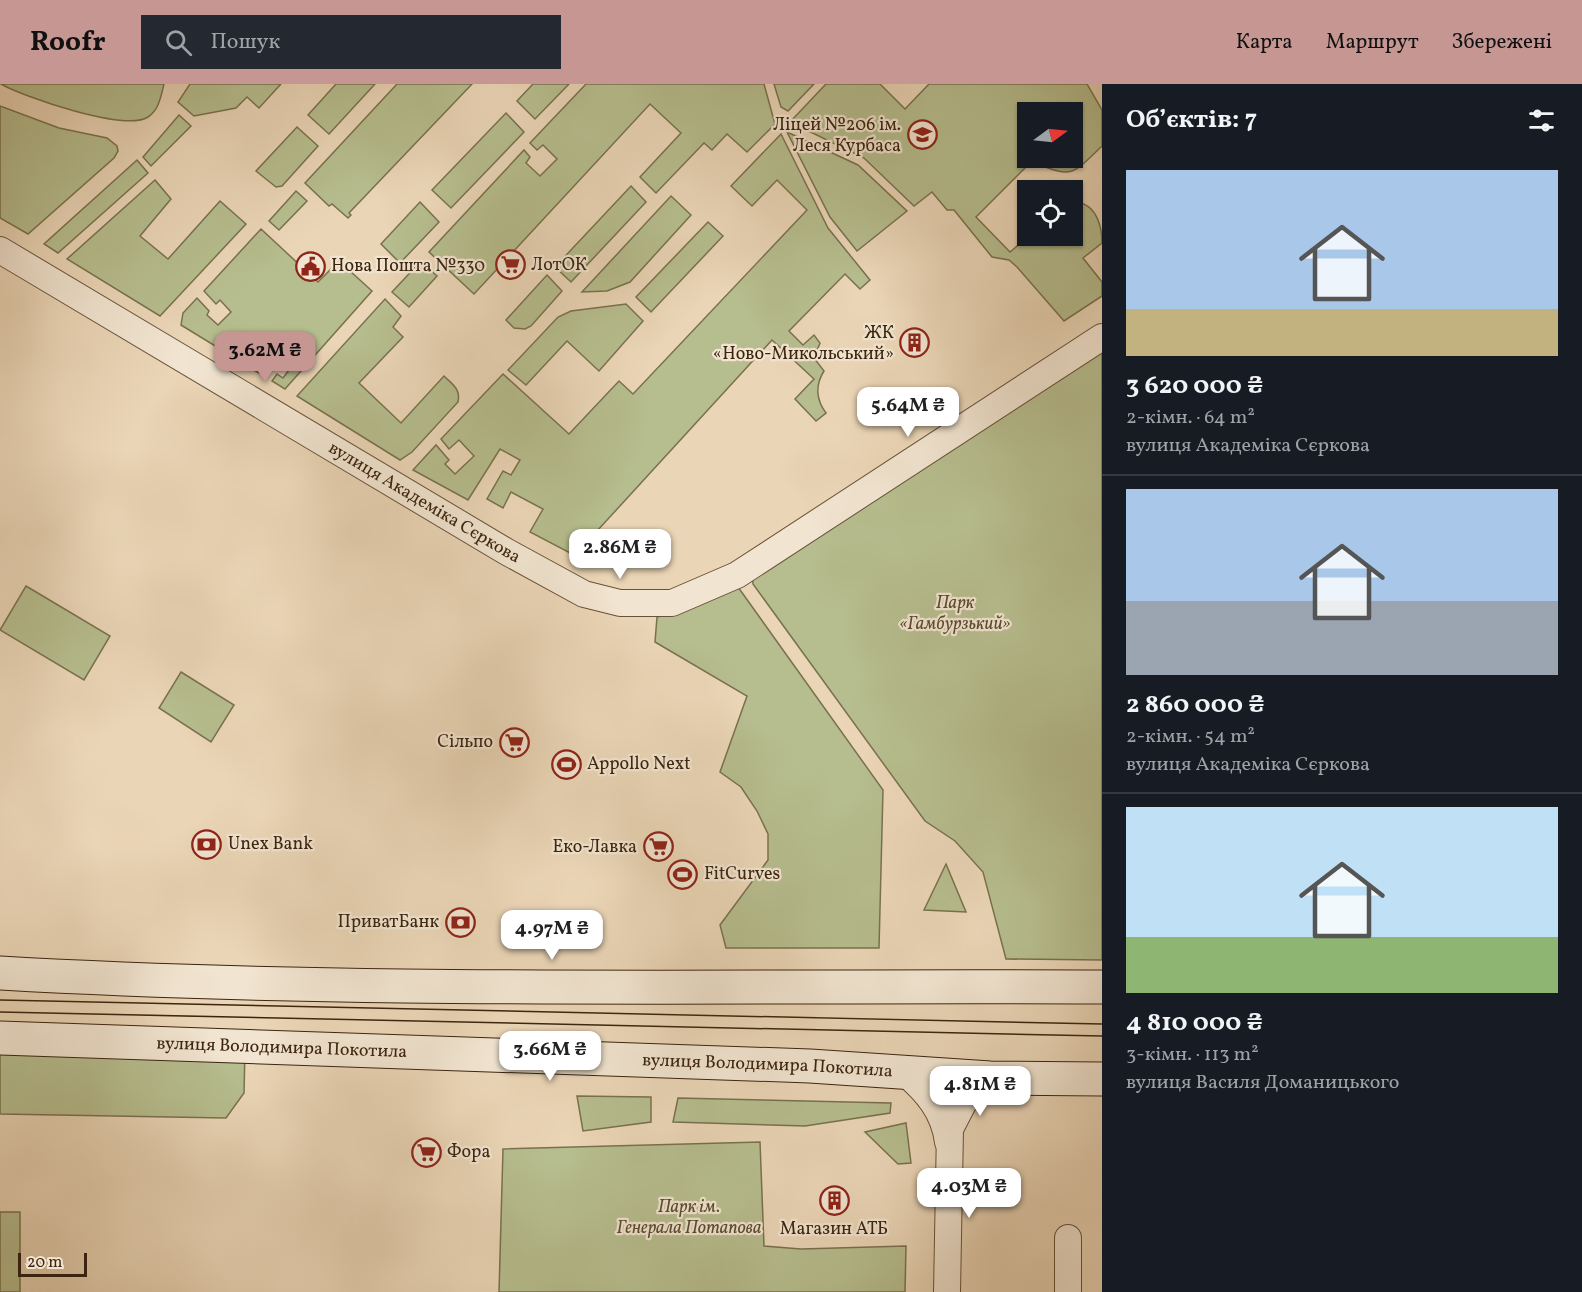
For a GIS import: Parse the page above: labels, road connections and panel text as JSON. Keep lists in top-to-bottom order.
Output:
{
  "streets": {
    "street": ["вулиця Академіка Сєркова", "вулиця Володимира Покотила"]
  },
  "parks": ["Парк «Гамбурзький»", "Парк ім. Генерала Потапова"],
  "places": {
    "school or university": ["Ліцей №206 ім. Леся Курбаса"],
    "supermarket": [
      "ЛотОК",
      "Сільпо",
      "Еко-Лавка",
      "Фора"
    ],
    "public building": ["Нова Пошта №330"],
    "building": ["ЖК «Ново-Микольський»", "Магазин АТБ"],
    "sports": ["Appollo Next", "FitCurves"],
    "bank": ["Unex Bank", "ПриватБанк"]
  },
  "scale_bar": "20 m",
  "north": "right",
  "page": {
    "header": "Roofr",
    "search": "Пошук",
    "nav": ["Карта", "Маршрут", "Збережені"],
    "heading": "Об’єктів: 7",
    "list": [
      {
        "name": "3 620 000 ₴",
        "note": "2-кімн. · 64 m² · вулиця Академіка Сєркова"
      },
      {
        "name": "2 860 000 ₴",
        "note": "2-кімн. · 54 m² · вулиця Академіка Сєркова"
      },
      {
        "name": "4 810 000 ₴",
        "note": "3-кімн. · 113 m² · вулиця Василя Доманицького"
      }
    ],
    "price": [
      "3.62M ₴",
      "5.64M ₴",
      "2.86M ₴",
      "4.97M ₴",
      "3.66M ₴",
      "4.81M ₴",
      "4.03M ₴"
    ],
    "scale": "20 m"
  }
}
